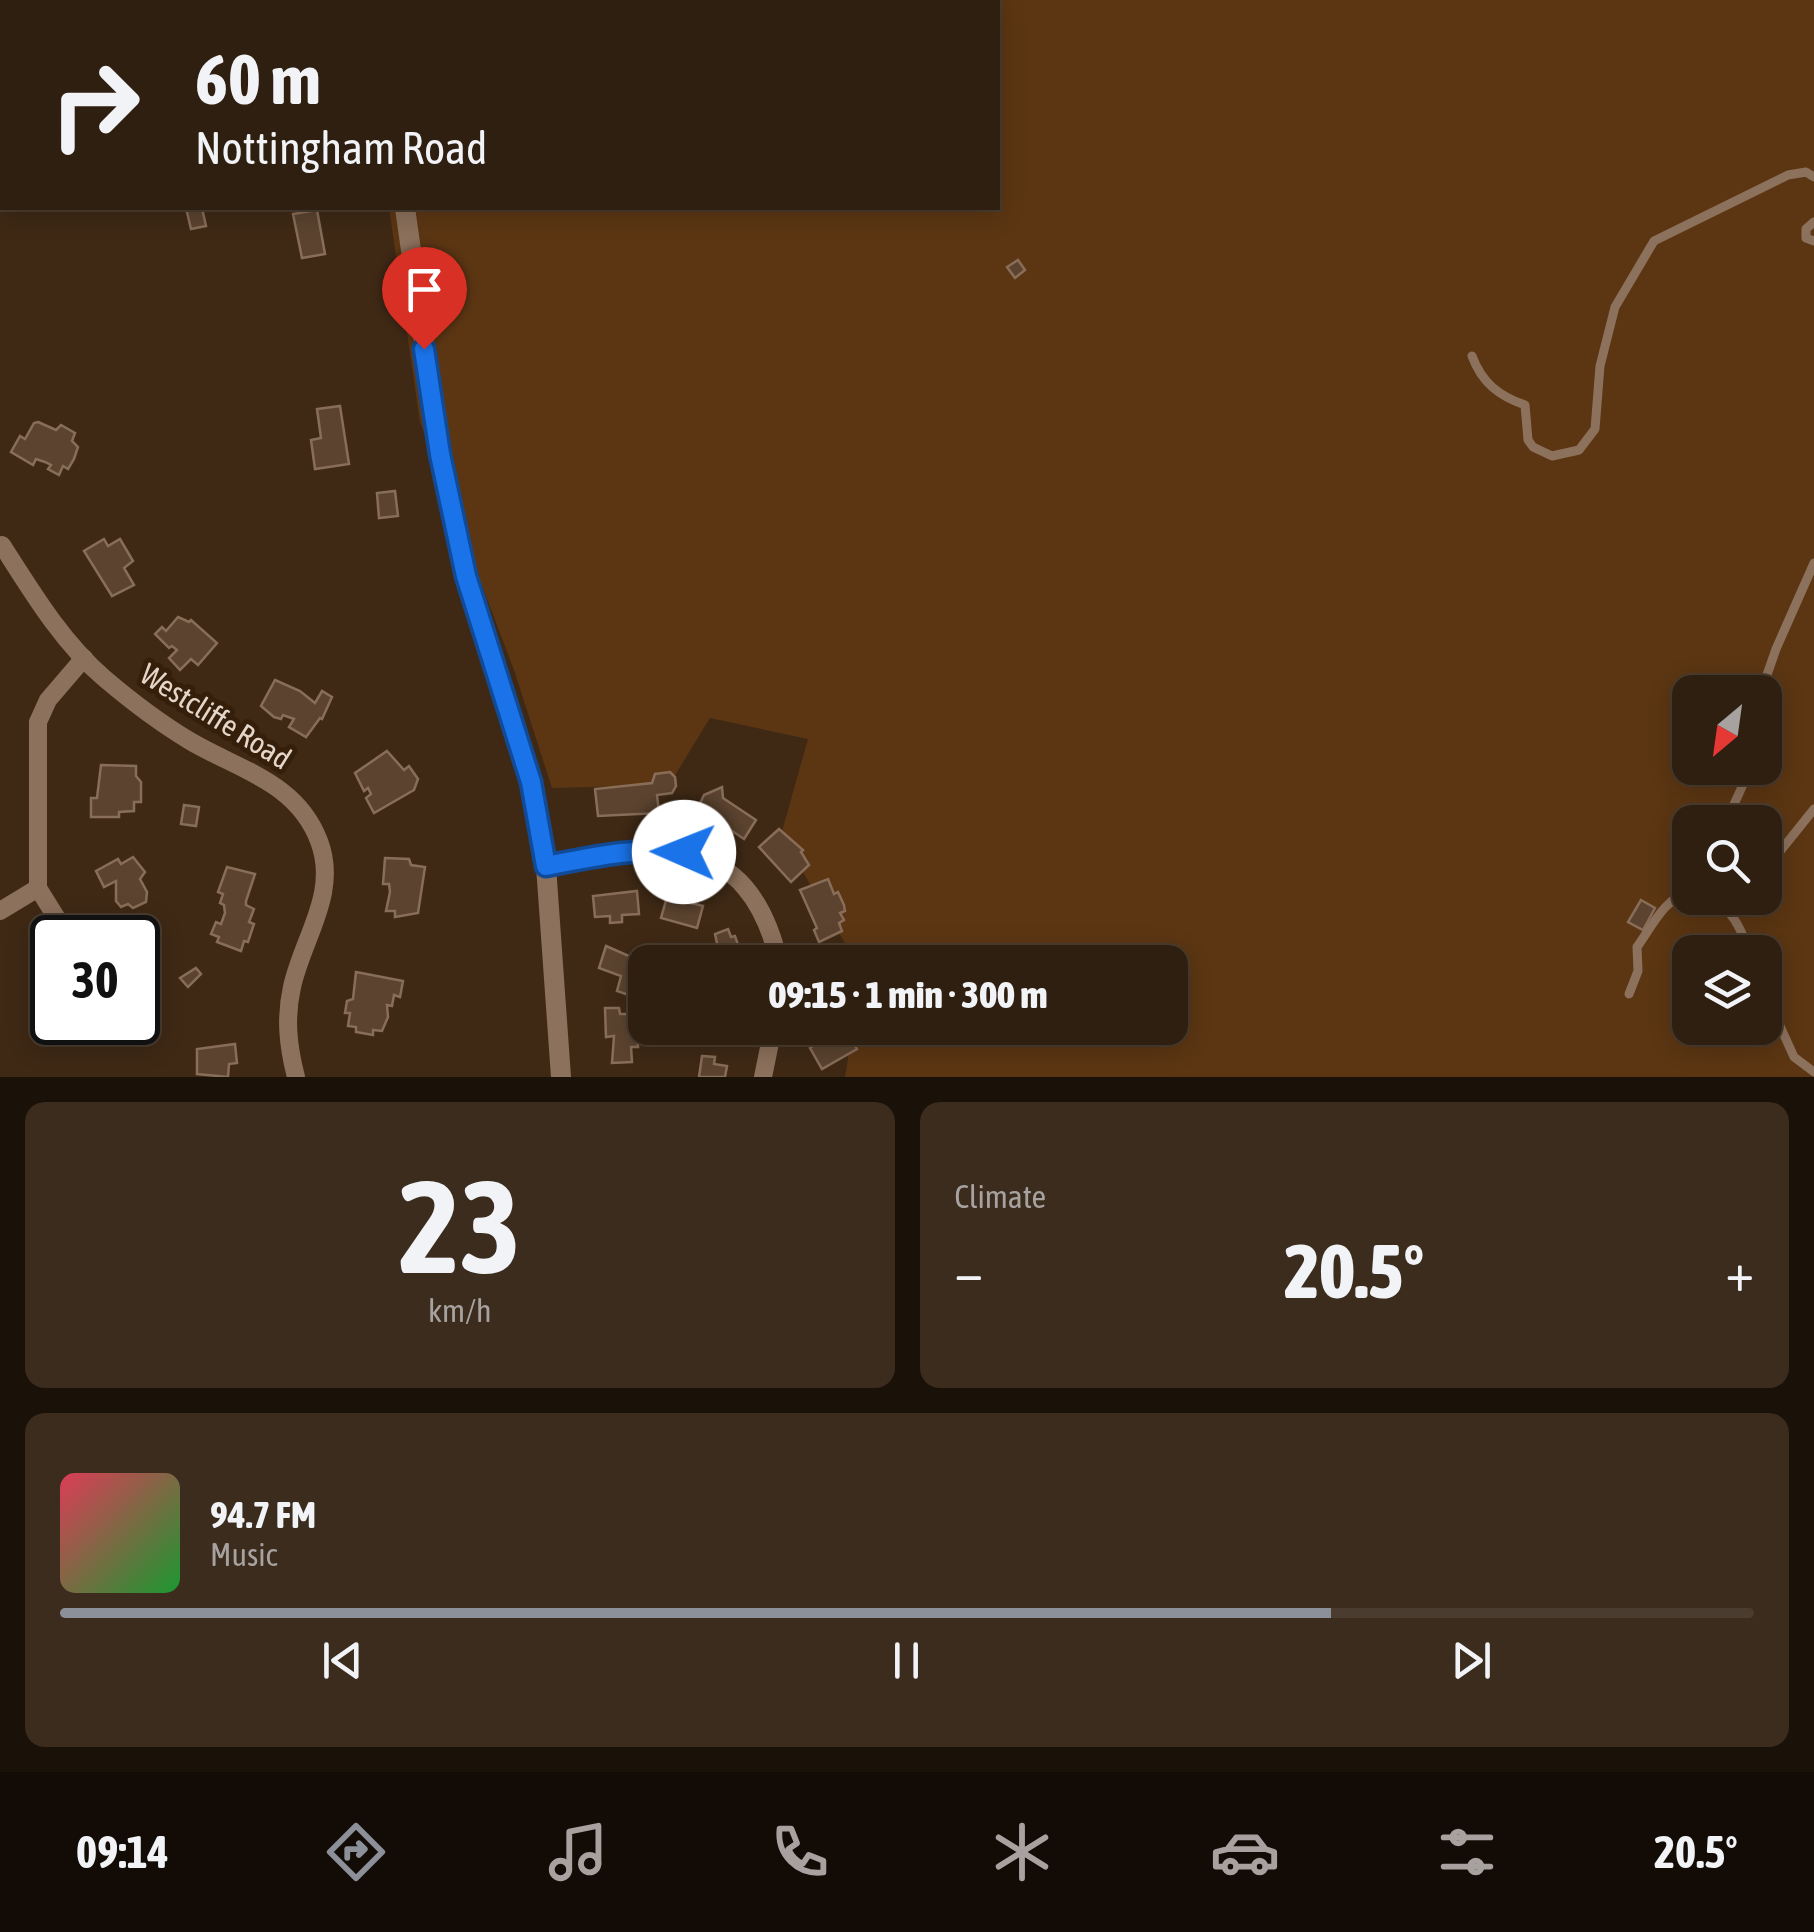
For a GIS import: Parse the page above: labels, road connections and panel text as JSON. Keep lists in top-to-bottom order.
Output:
{
  "streets": {
    "street": ["Westcliffe Road"]
  },
  "north": "bottom left",
  "page": {
    "turn": ["60 m", "Nottingham Road"],
    "limit": "30",
    "trip": "09:15 · 1 min · 300 m",
    "tile": [
      ["23", "km/h"],
      "Climate"
    ],
    "heat": ["−", "20.5°", "+"],
    "song": ["94.7 FM", "Music"],
    "tabs": ["09:14", "20.5°"]
  }
}
